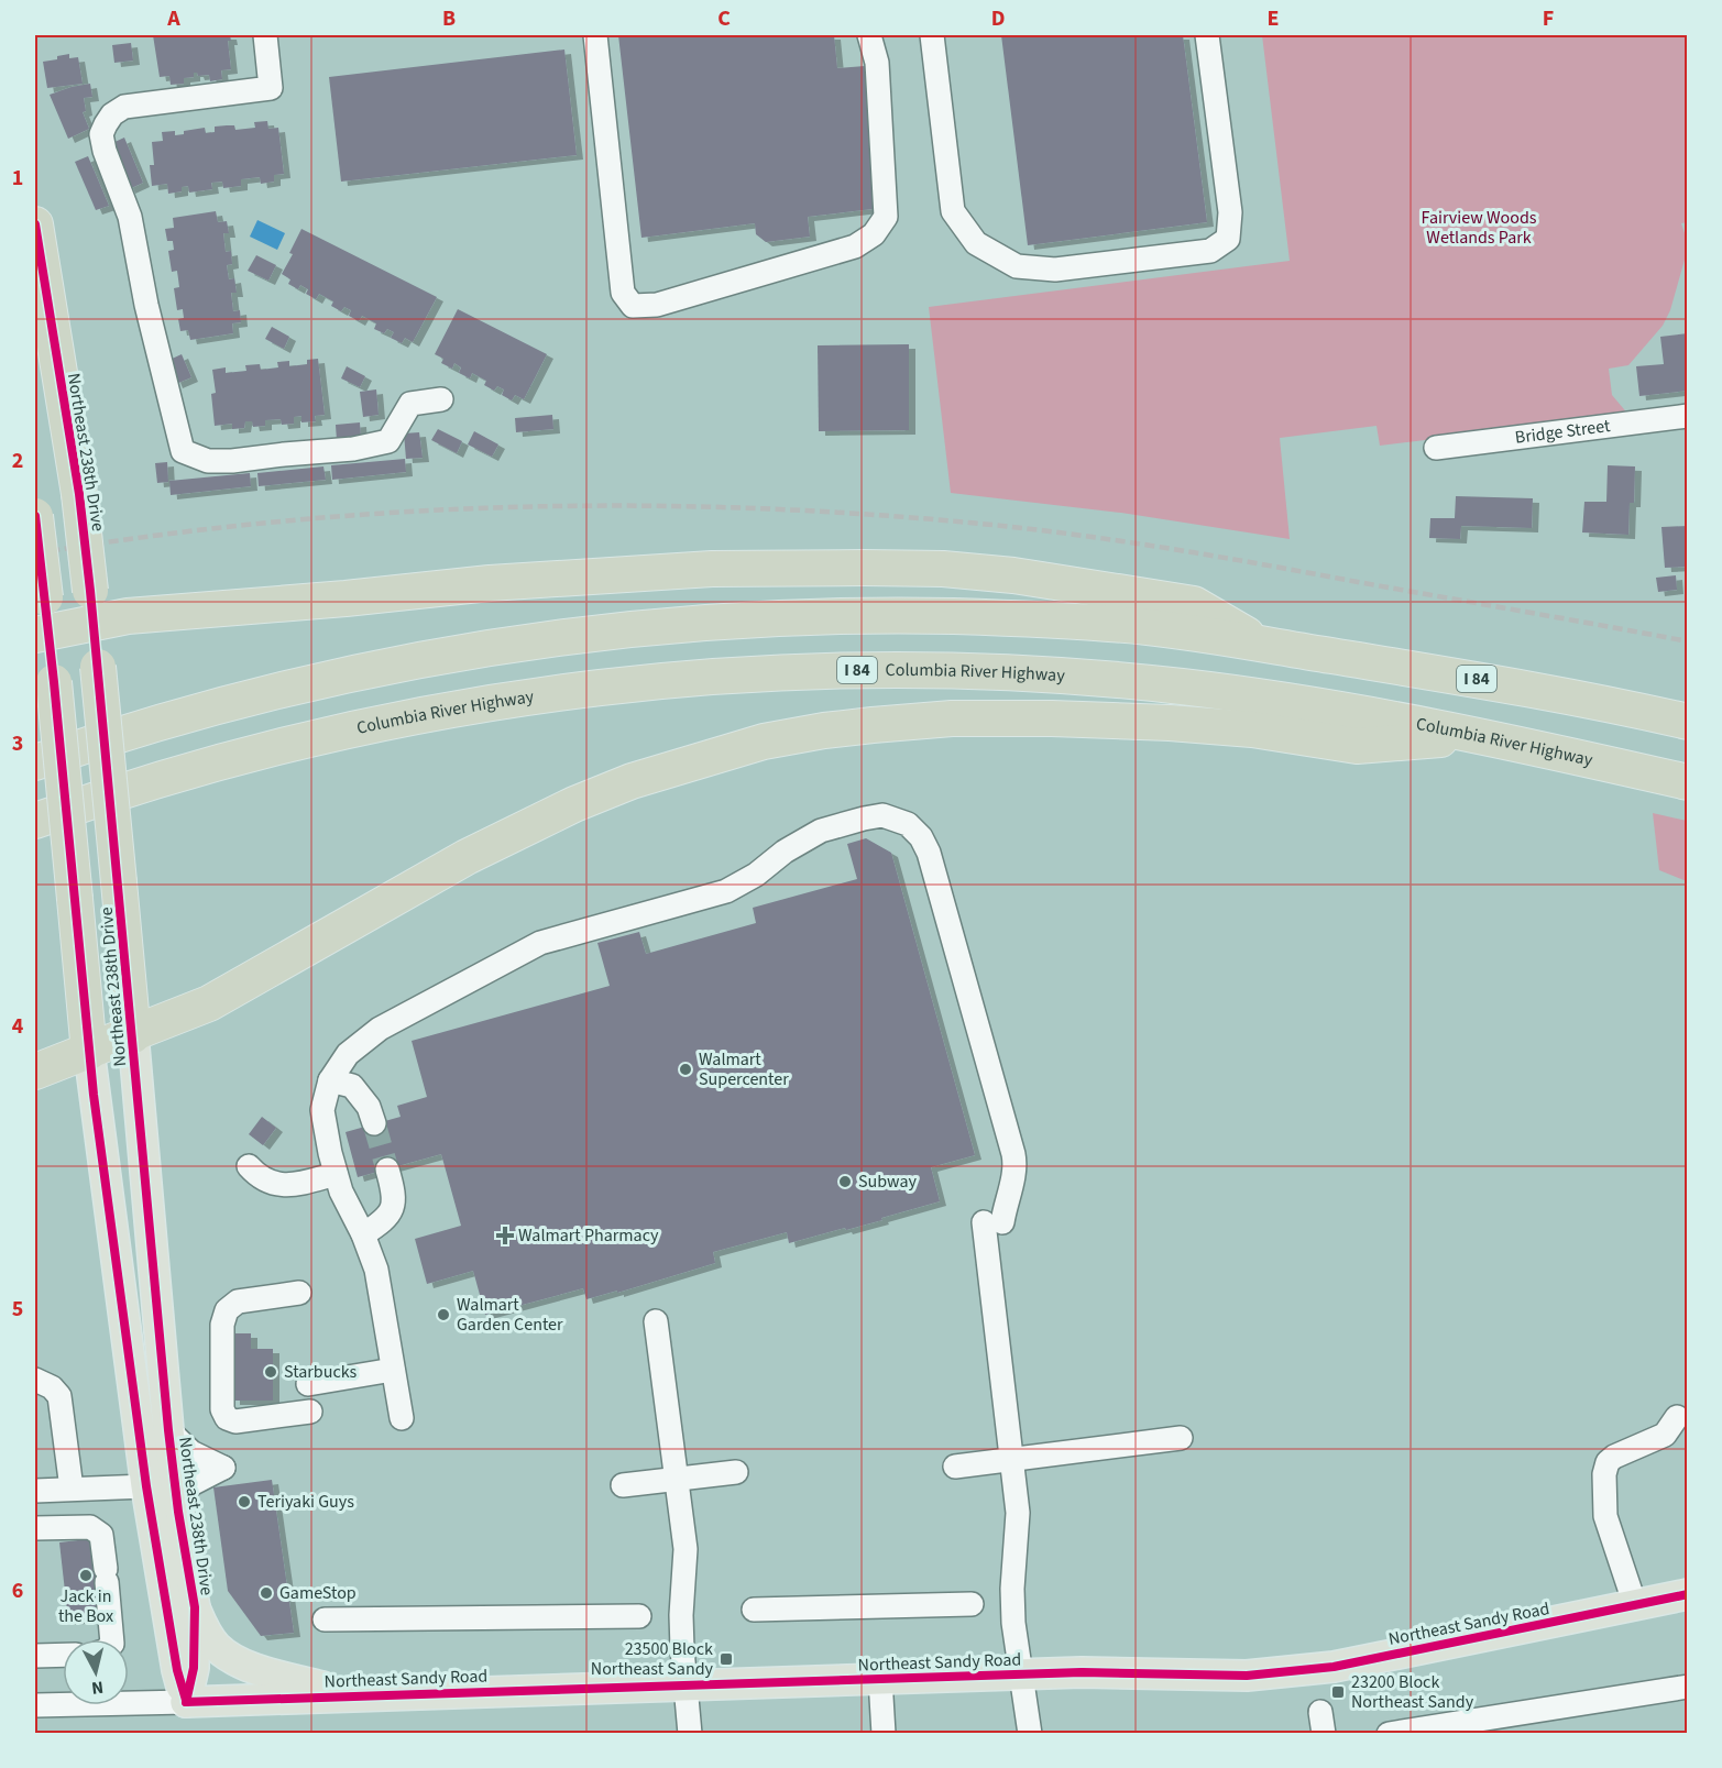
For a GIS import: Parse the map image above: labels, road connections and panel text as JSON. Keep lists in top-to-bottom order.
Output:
{
  "streets": {
    "highway": ["Northeast 238th Drive", "I 84", "Columbia River Highway"],
    "main road": ["Northeast Sandy Road"],
    "street": ["Bridge Street"]
  },
  "crossings": [
    ["Northeast 238th Drive", "Northeast Sandy Road"]
  ],
  "parks": ["Fairview Woods Wetlands Park"],
  "places": {
    "other": [
      "Walmart Supercenter",
      "Subway",
      "Walmart Garden Center",
      "Starbucks",
      "Teriyaki Guys",
      "Jack in the Box",
      "GameStop"
    ],
    "health": ["Walmart Pharmacy"],
    "transit": ["23500 Block Northeast Sandy", "23200 Block Northeast Sandy"]
  },
  "north": "bottom",
  "grid": {
    "columns": [
      "A",
      "B",
      "C",
      "D",
      "E",
      "F"
    ],
    "rows": [
      "1",
      "2",
      "3",
      "4",
      "5",
      "6"
    ]
  }
}
